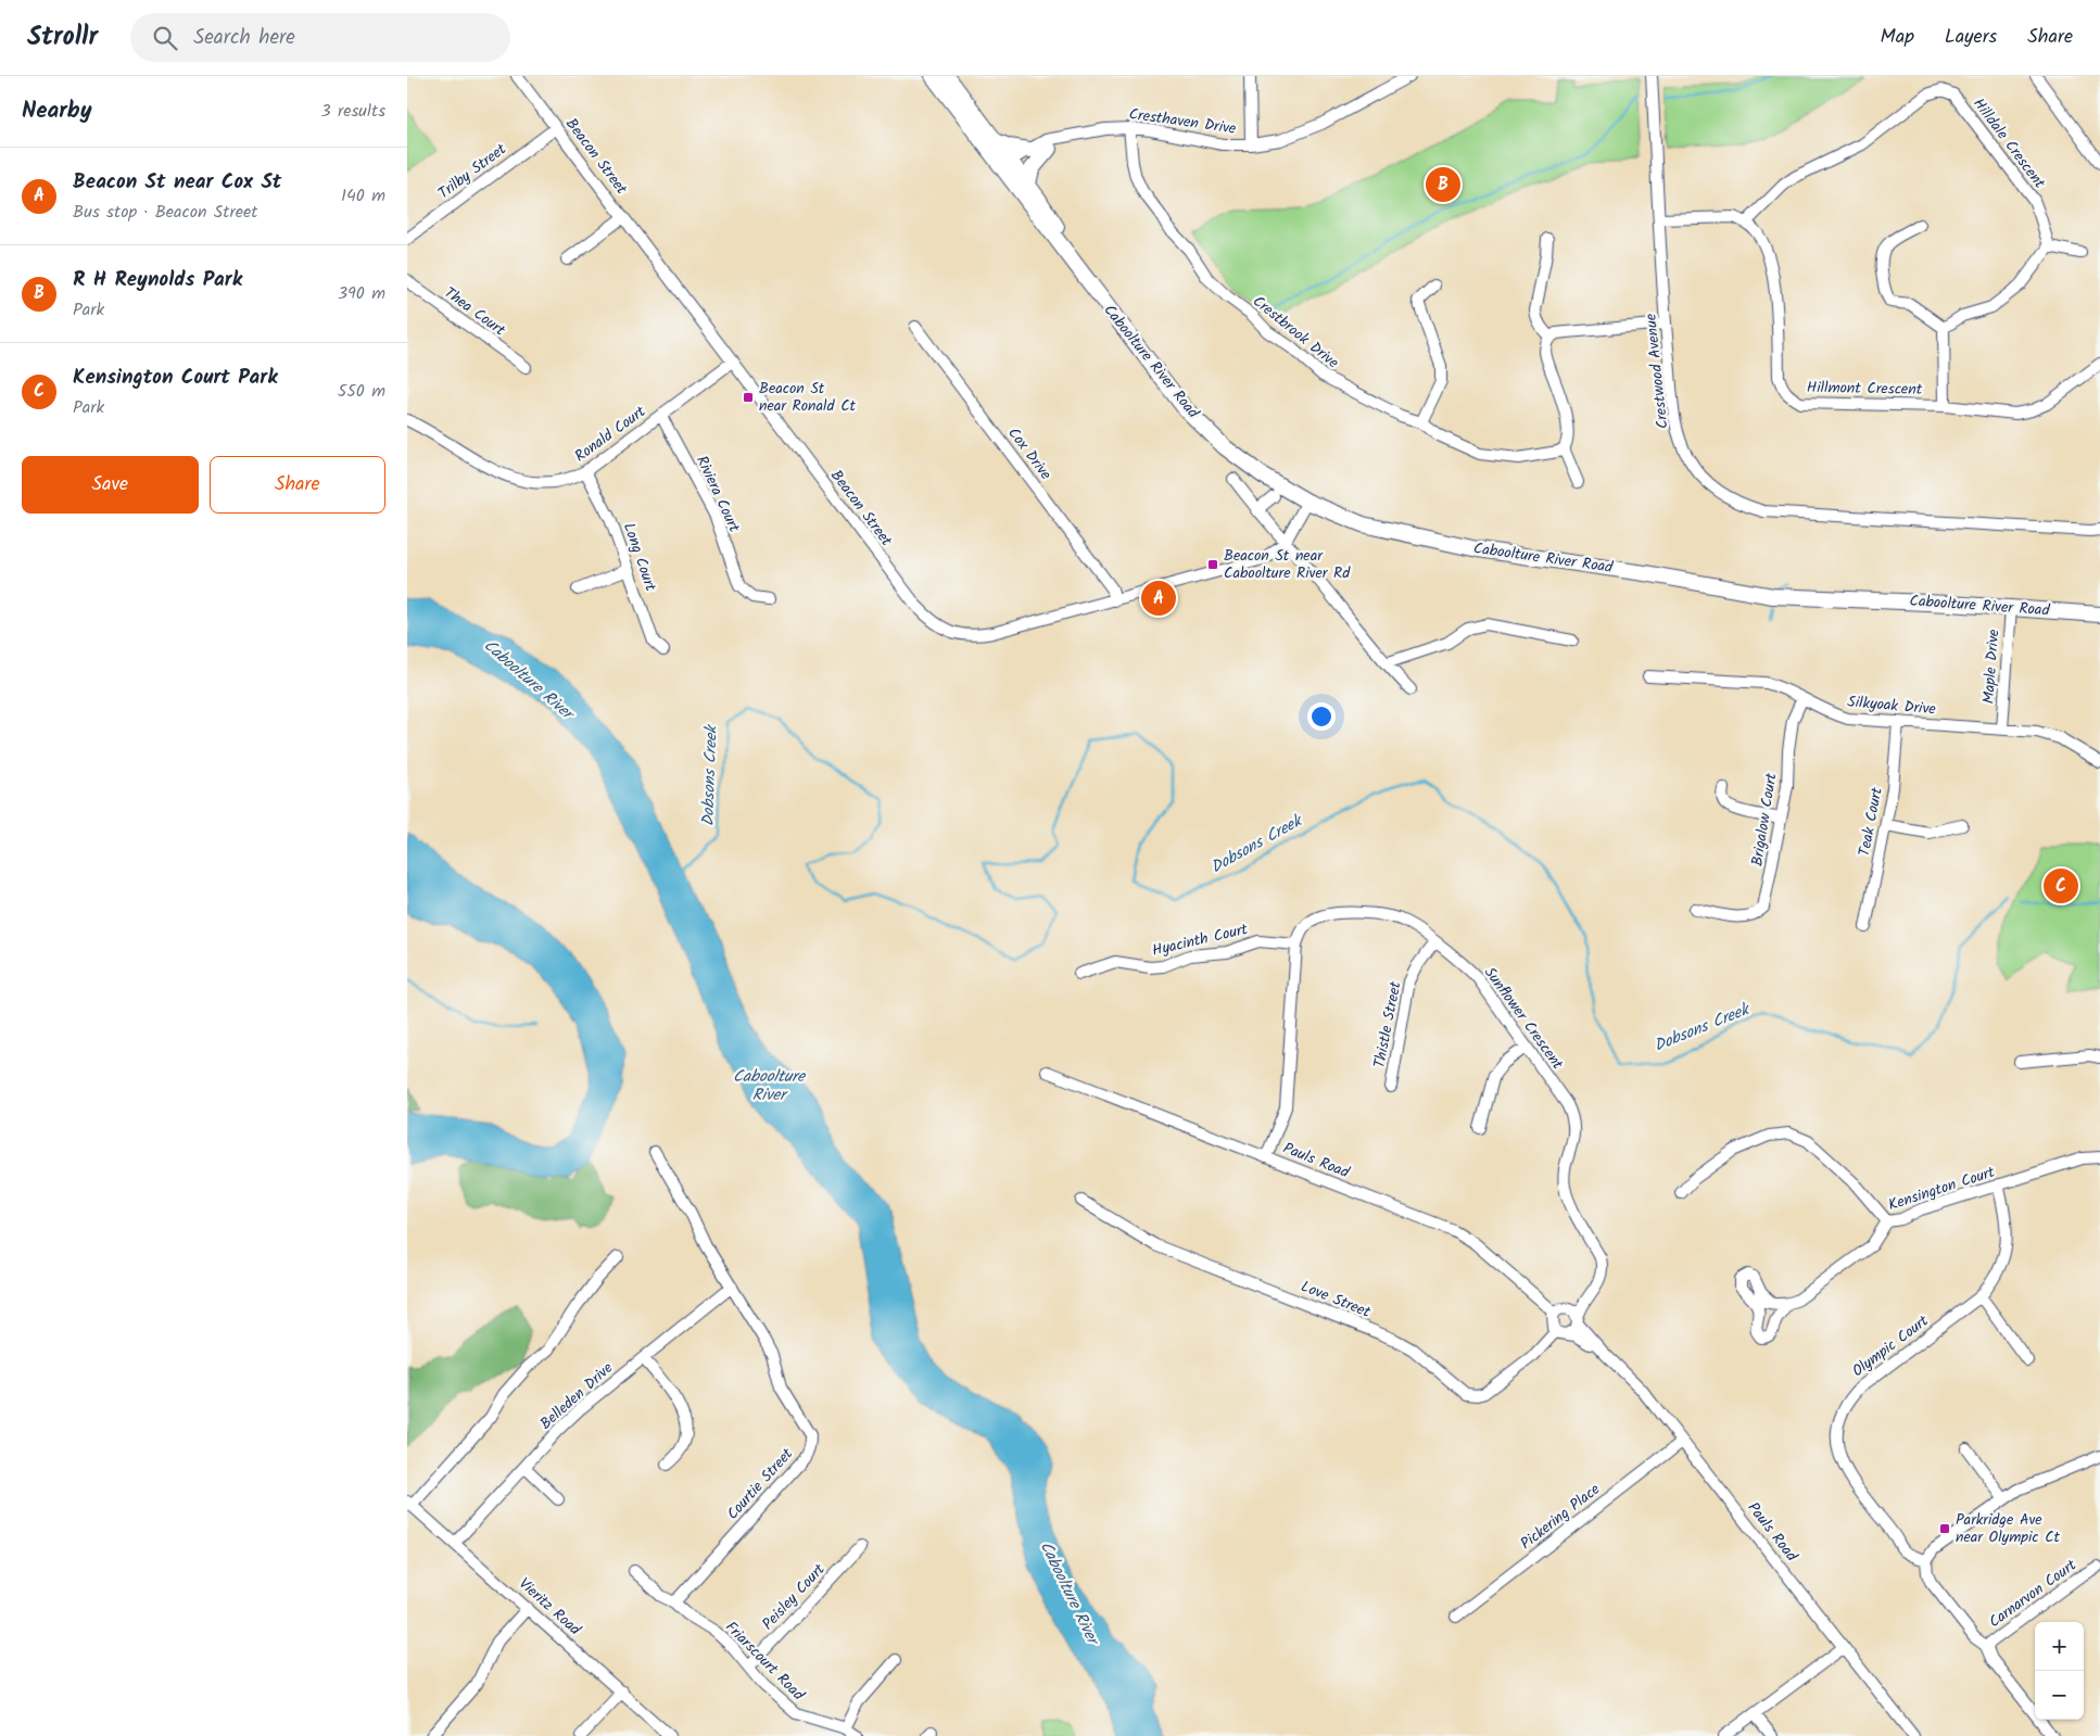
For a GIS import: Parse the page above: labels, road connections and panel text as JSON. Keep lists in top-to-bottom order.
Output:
{
  "streets": {
    "main road": ["Caboolture River Road"],
    "street": [
      "Cresthaven Drive",
      "Hilldale Crescent",
      "Beacon Street",
      "Trilby Street",
      "Thea Court",
      "Crestbrook Drive",
      "Crestwood Avenue",
      "Hillmont Crescent",
      "Ronald Court",
      "Cox Drive",
      "Riviera Court",
      "Long Court",
      "Maple Drive",
      "Silkyoak Drive",
      "Brigalow Court",
      "Teak Court",
      "Hyacinth Court",
      "Sunflower Crescent",
      "Thistle Street",
      "Pauls Road",
      "Kensington Court",
      "Love Street",
      "Olympic Court",
      "Belleden Drive",
      "Courtie Street",
      "Pickering Place",
      "Carnarvon Court",
      "Peisley Court",
      "Vieritz Road",
      "Friarscourt Road"
    ]
  },
  "crossings": [
    ["Cresthaven Drive", "Crestbrook Drive"],
    ["Cresthaven Drive", "Caboolture River Road"],
    ["Hilldale Crescent", "Hillmont Crescent"],
    ["Beacon Street", "Trilby Street"],
    ["Beacon Street", "Caboolture River Road"],
    ["Beacon Street", "Ronald Court"],
    ["Beacon Street", "Cox Drive"],
    ["Caboolture River Road", "Maple Drive"],
    ["Ronald Court", "Riviera Court"],
    ["Ronald Court", "Long Court"],
    ["Maple Drive", "Silkyoak Drive"],
    ["Silkyoak Drive", "Brigalow Court"],
    ["Silkyoak Drive", "Teak Court"],
    ["Hyacinth Court", "Sunflower Crescent"],
    ["Sunflower Crescent", "Thistle Street"],
    ["Sunflower Crescent", "Pauls Road"],
    ["Sunflower Crescent", "Love Street"],
    ["Pauls Road", "Love Street"],
    ["Pauls Road", "Pickering Place"],
    ["Kensington Court", "Olympic Court"],
    ["Belleden Drive", "Courtie Street"],
    ["Belleden Drive", "Vieritz Road"],
    ["Courtie Street", "Friarscourt Road"],
    ["Peisley Court", "Friarscourt Road"]
  ],
  "water": ["Caboolture River", "Dobsons Creek"],
  "places": {
    "transit": ["Beacon St near Ronald Ct", "Beacon St near Caboolture River Rd", "Parkridge Ave near Olympic Ct"]
  },
  "page": {
    "header": "Strollr",
    "search": "Search here",
    "nav": ["Map", "Layers", "Share"],
    "heading": ["Nearby", "3 results"],
    "list": [
      {
        "mark": "A",
        "name": "Beacon St near Cox St",
        "note": "Bus stop · Beacon Street",
        "value": "140 m"
      },
      {
        "mark": "B",
        "name": "R H Reynolds Park",
        "note": "Park",
        "value": "390 m"
      },
      {
        "mark": "C",
        "name": "Kensington Court Park",
        "note": "Park",
        "value": "550 m"
      }
    ],
    "pins": ["B", "A", "C"],
    "buttons": ["Save", "Share"],
    "map_buttons": ["+", "−"]
  }
}
